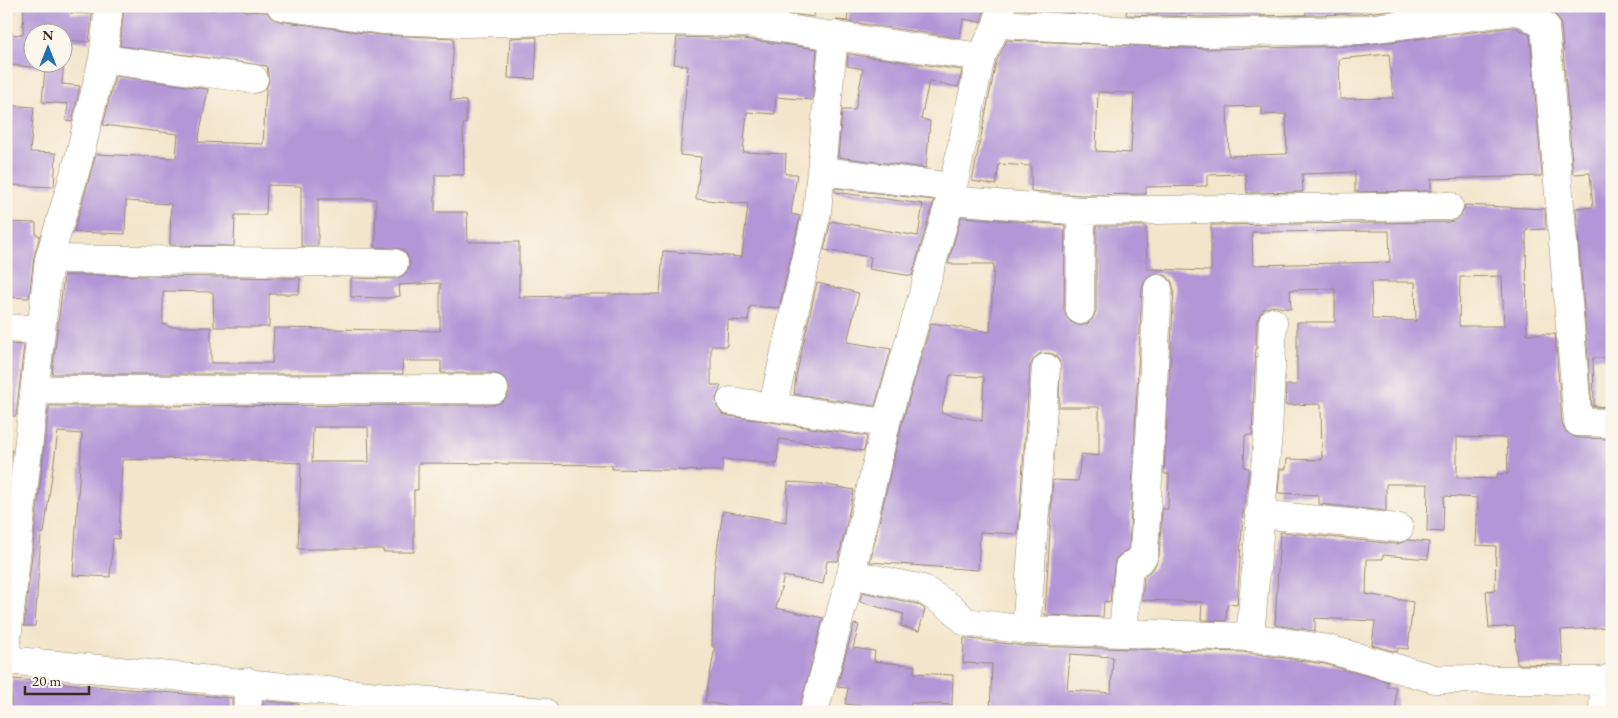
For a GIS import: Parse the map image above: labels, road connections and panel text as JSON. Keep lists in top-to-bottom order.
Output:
{
  "scale_bar": "20 m",
  "north": "top"
}
